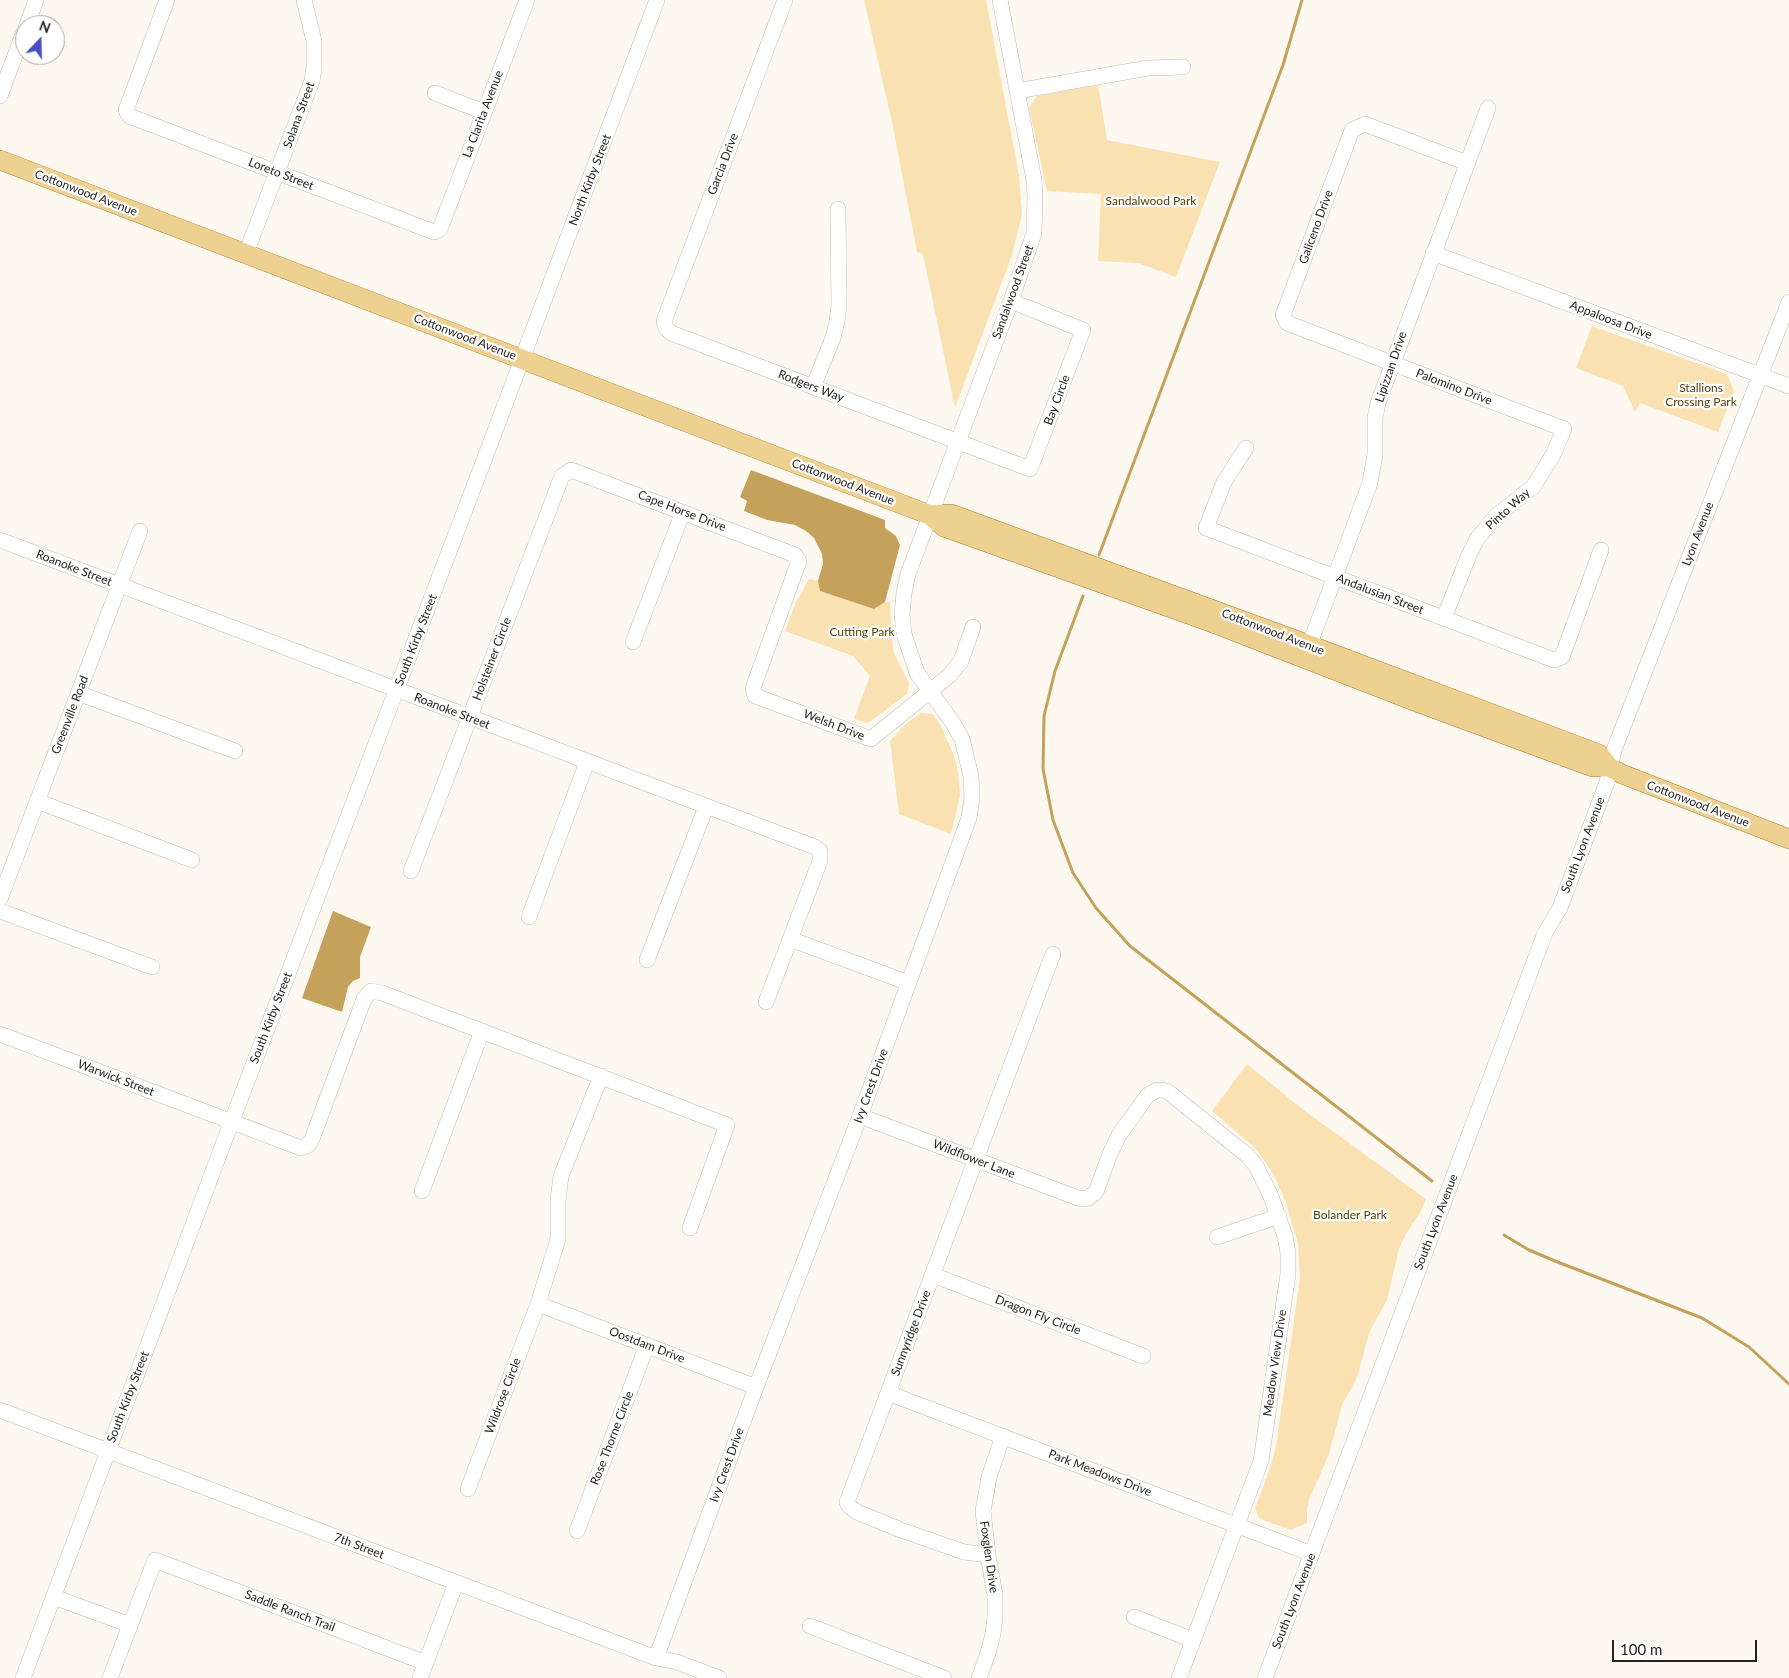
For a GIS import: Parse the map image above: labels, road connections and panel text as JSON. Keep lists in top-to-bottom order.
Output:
{
  "streets": {
    "main road": ["Cottonwood Avenue"],
    "street": [
      "La Clarita Avenue",
      "Solana Street",
      "Garcia Drive",
      "Loreto Street",
      "North Kirby Street",
      "Galiceno Drive",
      "Sandalwood Street",
      "Appaloosa Drive",
      "Lipizzan Drive",
      "Rodgers Way",
      "Palomino Drive",
      "Bay Circle",
      "Pinto Way",
      "Cape Horse Drive",
      "Lyon Avenue",
      "Roanoke Street",
      "Andalusian Street",
      "South Kirby Street",
      "Holsteiner Circle",
      "Greenville Road",
      "Welsh Drive",
      "South Lyon Avenue",
      "Warwick Street",
      "Ivy Crest Drive",
      "Wildflower Lane",
      "Dragon Fly Circle",
      "Sunnyridge Drive",
      "Oostdam Drive",
      "Meadow View Drive",
      "Wildrose Circle",
      "Rose Thorne Circle",
      "Park Meadows Drive",
      "7th Street",
      "Foxglen Drive",
      "Saddle Ranch Trail"
    ]
  },
  "crossings": [
    ["La Clarita Avenue", "Loreto Street"],
    ["Solana Street", "Loreto Street"],
    ["Solana Street", "Cottonwood Avenue"],
    ["Garcia Drive", "Rodgers Way"],
    ["North Kirby Street", "Cottonwood Avenue"],
    ["North Kirby Street", "South Kirby Street"],
    ["Cottonwood Avenue", "Sandalwood Street"],
    ["Cottonwood Avenue", "Lipizzan Drive"],
    ["Cottonwood Avenue", "Lyon Avenue"],
    ["Cottonwood Avenue", "South Kirby Street"],
    ["Cottonwood Avenue", "South Lyon Avenue"],
    ["Cottonwood Avenue", "Ivy Crest Drive"],
    ["Galiceno Drive", "Lipizzan Drive"],
    ["Galiceno Drive", "Palomino Drive"],
    ["Sandalwood Street", "Rodgers Way"],
    ["Sandalwood Street", "Bay Circle"],
    ["Sandalwood Street", "Ivy Crest Drive"],
    ["Appaloosa Drive", "Lipizzan Drive"],
    ["Appaloosa Drive", "Lyon Avenue"],
    ["Lipizzan Drive", "Palomino Drive"],
    ["Lipizzan Drive", "Andalusian Street"],
    ["Rodgers Way", "Bay Circle"],
    ["Palomino Drive", "Pinto Way"],
    ["Pinto Way", "Andalusian Street"],
    ["Cape Horse Drive", "Holsteiner Circle"],
    ["Cape Horse Drive", "Welsh Drive"],
    ["Lyon Avenue", "South Lyon Avenue"],
    ["Roanoke Street", "South Kirby Street"],
    ["Roanoke Street", "Holsteiner Circle"],
    ["Roanoke Street", "Greenville Road"],
    ["South Kirby Street", "Warwick Street"],
    ["South Kirby Street", "7th Street"],
    ["Welsh Drive", "Ivy Crest Drive"],
    ["South Lyon Avenue", "Park Meadows Drive"],
    ["Ivy Crest Drive", "Wildflower Lane"],
    ["Ivy Crest Drive", "Oostdam Drive"],
    ["Ivy Crest Drive", "7th Street"],
    ["Wildflower Lane", "Sunnyridge Drive"],
    ["Wildflower Lane", "Meadow View Drive"],
    ["Dragon Fly Circle", "Sunnyridge Drive"],
    ["Sunnyridge Drive", "Park Meadows Drive"],
    ["Sunnyridge Drive", "Foxglen Drive"],
    ["Oostdam Drive", "Wildrose Circle"],
    ["Oostdam Drive", "Rose Thorne Circle"],
    ["Meadow View Drive", "Park Meadows Drive"],
    ["Park Meadows Drive", "Foxglen Drive"]
  ],
  "parks": [
    "Sandalwood Park",
    "Stallions Crossing Park",
    "Cutting Park",
    "Bolander Park"
  ],
  "scale_bar": "100 m",
  "north": "top"
}
